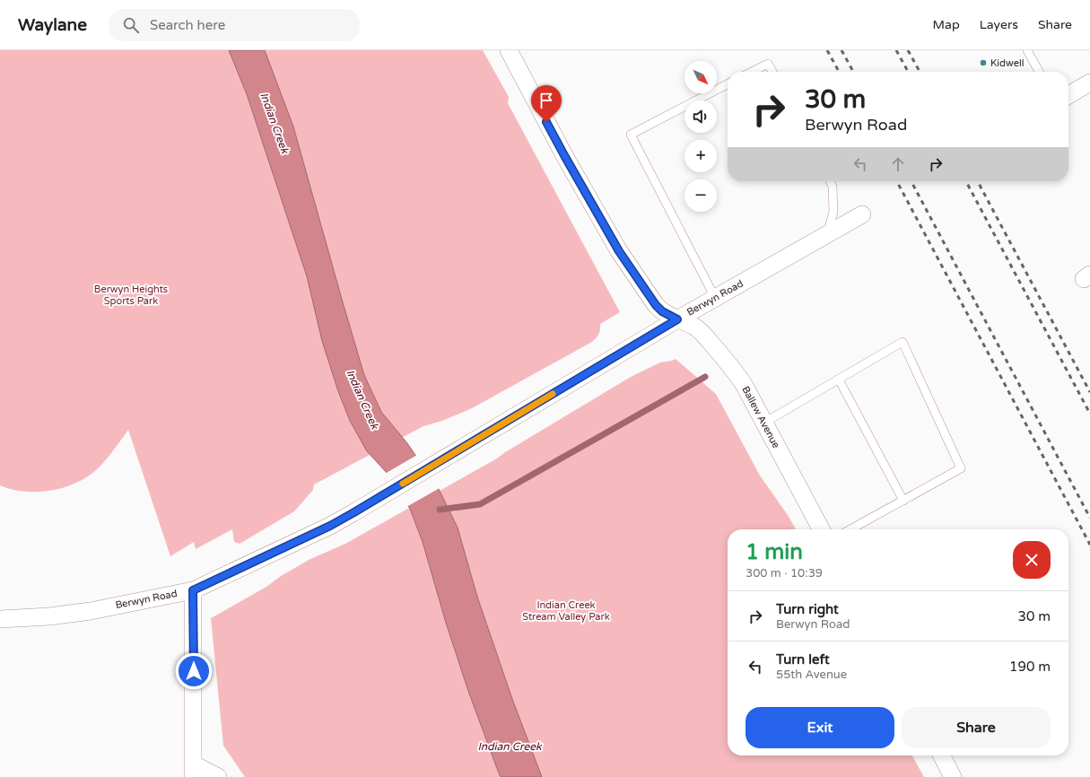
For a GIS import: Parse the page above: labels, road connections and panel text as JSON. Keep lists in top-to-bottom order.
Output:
{
  "streets": {
    "street": ["Berwyn Road", "Ballew Avenue"]
  },
  "crossings": [
    ["Berwyn Road", "Ballew Avenue"]
  ],
  "water": ["Indian Creek"],
  "parks": ["Berwyn Heights Sports Park", "Indian Creek Stream Valley Park"],
  "places": ["Kidwell"],
  "north": "bottom right",
  "page": {
    "header": "Waylane",
    "search": "Search here",
    "nav": ["Map", "Layers", "Share"],
    "map_buttons": ["+", "−"],
    "turn": ["30 m", "Berwyn Road"],
    "heading": ["1 min", "300 m · 10:39"],
    "list": [
      {
        "name": "Turn right",
        "note": "Berwyn Road",
        "value": "30 m"
      },
      {
        "name": "Turn left",
        "note": "55th Avenue",
        "value": "190 m"
      }
    ],
    "buttons": ["Exit", "Share"]
  }
}
